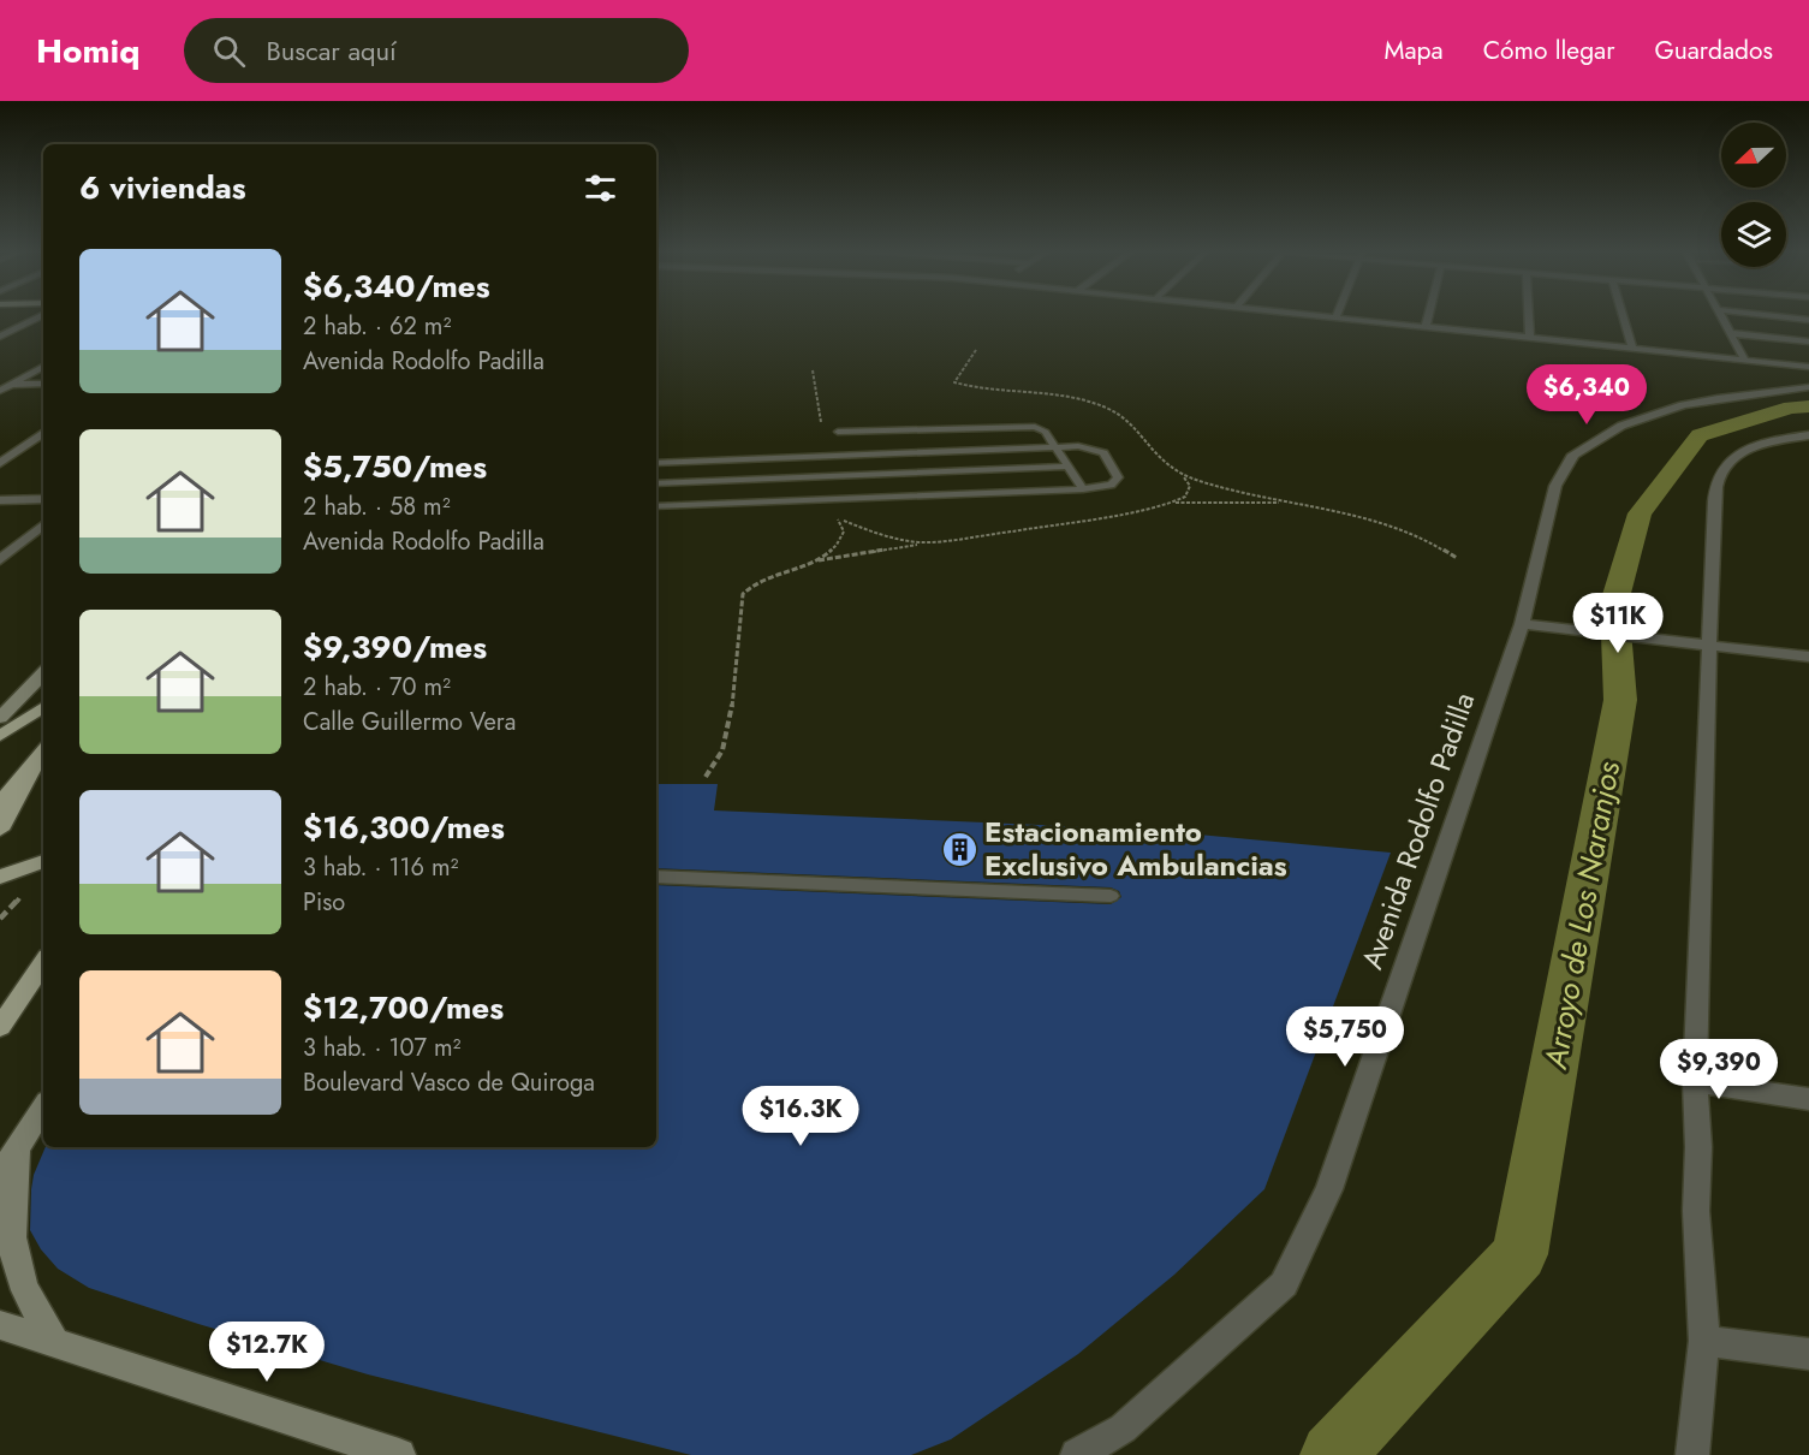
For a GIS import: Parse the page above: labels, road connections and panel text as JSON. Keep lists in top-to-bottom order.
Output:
{
  "streets": {
    "street": ["Avenida Rodolfo Padilla"]
  },
  "water": ["Arroyo de Los Naranjos"],
  "places": {
    "building": ["Estacionamiento Exclusivo Ambulancias"]
  },
  "north": "left",
  "page": {
    "header": "Homiq",
    "search": "Buscar aquí",
    "nav": ["Mapa", "Cómo llegar", "Guardados"],
    "heading": "6 viviendas",
    "list": [
      {
        "name": "$6,340/mes",
        "note": "2 hab. · 62 m² · Avenida Rodolfo Padilla"
      },
      {
        "name": "$5,750/mes",
        "note": "2 hab. · 58 m² · Avenida Rodolfo Padilla"
      },
      {
        "name": "$9,390/mes",
        "note": "2 hab. · 70 m² · Calle Guillermo Vera"
      },
      {
        "name": "$16,300/mes",
        "note": "3 hab. · 116 m² · Piso"
      },
      {
        "name": "$12,700/mes",
        "note": "3 hab. · 107 m² · Boulevard Vasco de Quiroga"
      }
    ],
    "price": [
      "$6,340",
      "$11K",
      "$5,750",
      "$9,390",
      "$16.3K",
      "$12.7K"
    ]
  }
}
